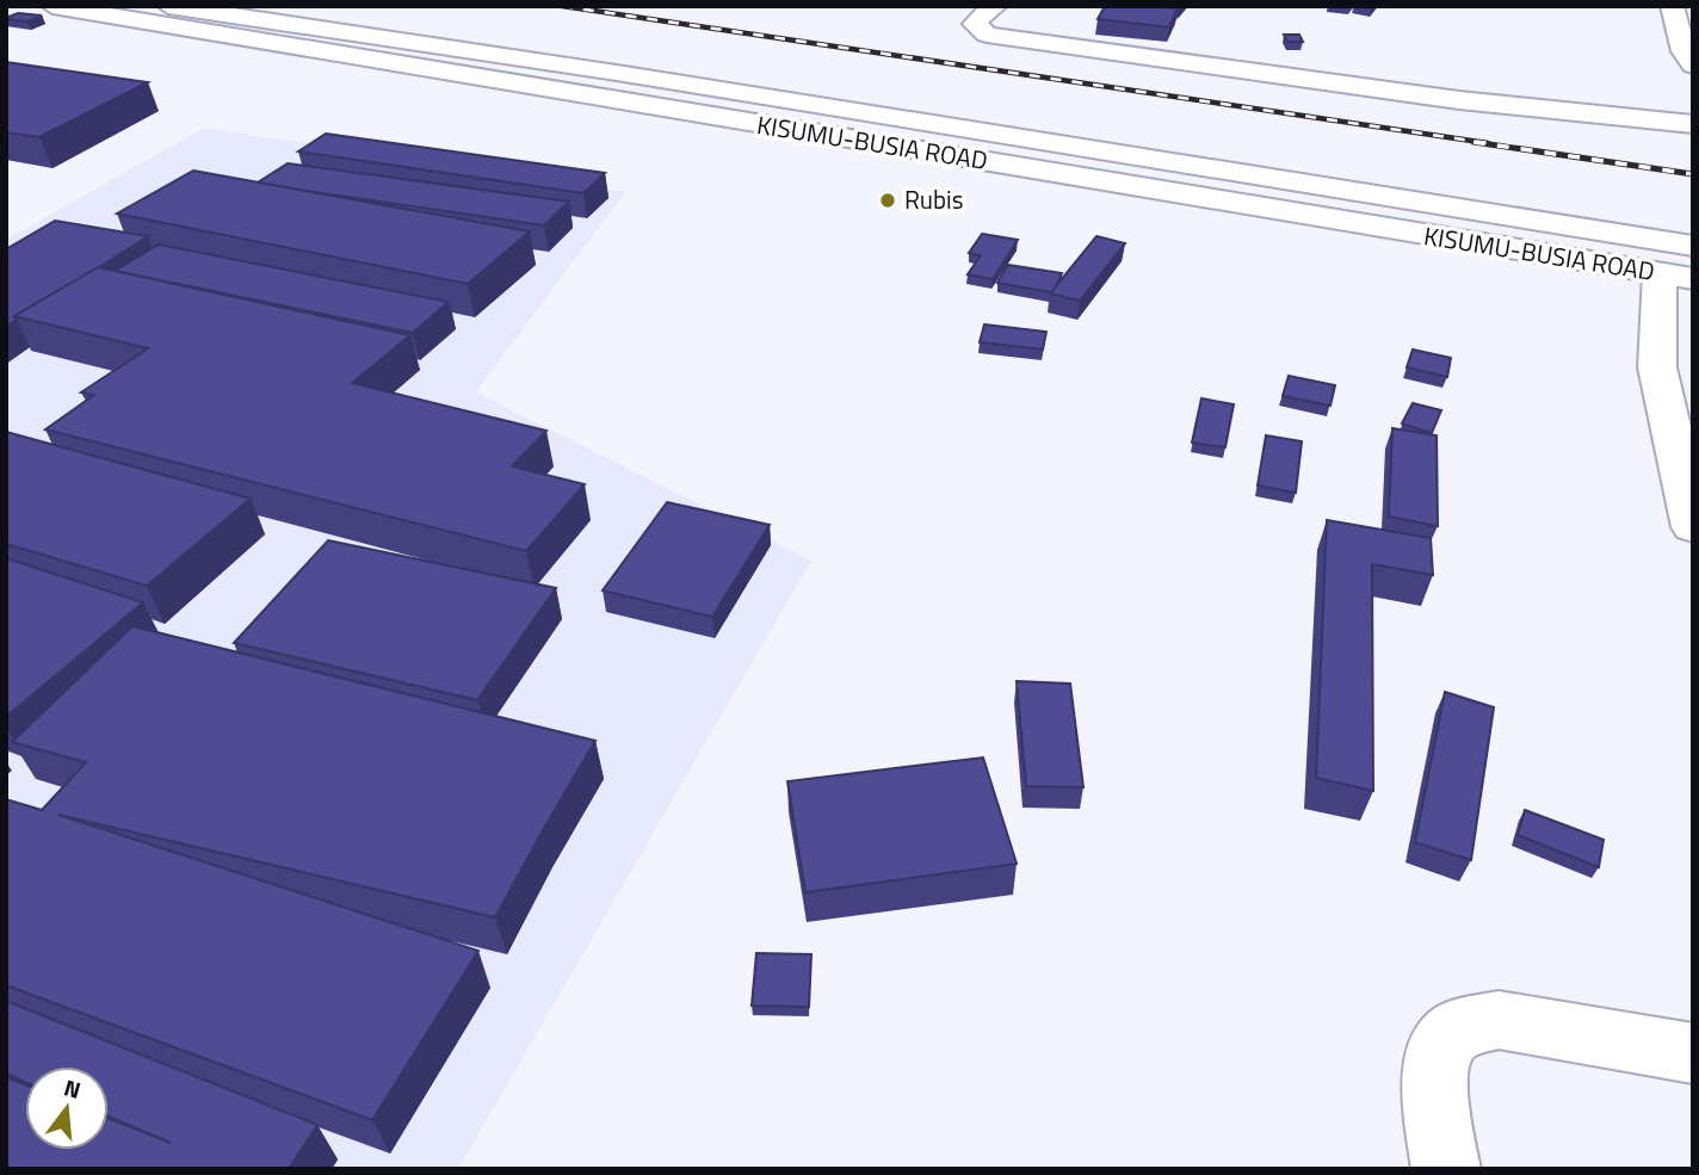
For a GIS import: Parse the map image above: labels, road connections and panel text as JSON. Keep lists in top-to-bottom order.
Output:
{
  "streets": {
    "main road": ["KISUMU-BUSIA ROAD"]
  },
  "places": ["Rubis"],
  "north": "top"
}
